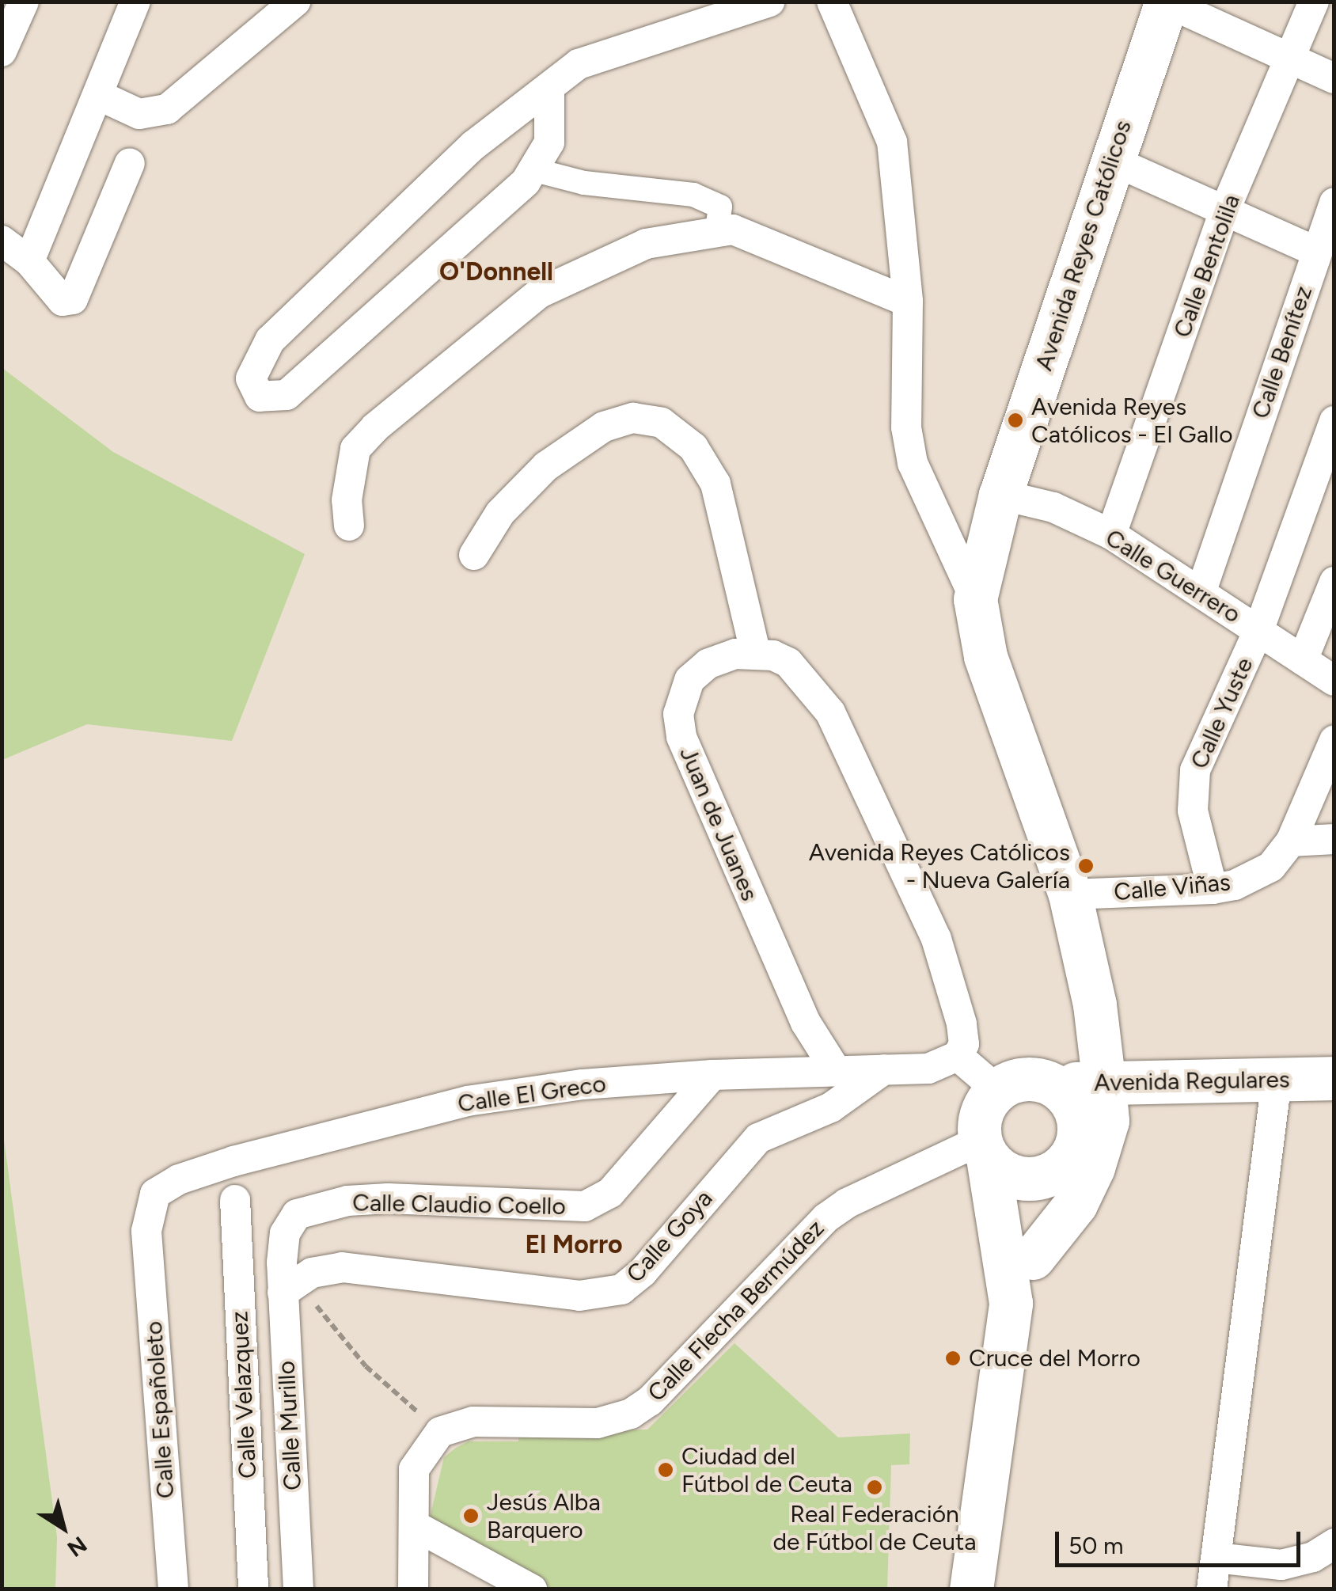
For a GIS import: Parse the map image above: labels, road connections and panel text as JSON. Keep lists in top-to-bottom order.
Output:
{
  "streets": {
    "main road": ["Avenida Reyes Católicos", "Avenida Regulares"],
    "street": [
      "Calle Bentolila",
      "Calle Benítez",
      "Calle Guerrero",
      "Calle Yuste",
      "Juan de Juanes",
      "Calle Viñas",
      "Calle El Greco",
      "Calle Claudio Coello",
      "Calle Goya",
      "Calle Flecha Bermúdez",
      "Calle Velazquez",
      "Calle Españoleto",
      "Calle Murillo"
    ]
  },
  "crossings": [
    ["Avenida Reyes Católicos", "Calle Guerrero"],
    ["Avenida Reyes Católicos", "Calle Viñas"],
    ["Avenida Reyes Católicos", "Avenida Regulares"],
    ["Calle Bentolila", "Calle Guerrero"],
    ["Calle Benítez", "Calle Guerrero"],
    ["Calle Guerrero", "Calle Yuste"],
    ["Calle Yuste", "Calle Viñas"],
    ["Juan de Juanes", "Calle El Greco"],
    ["Avenida Regulares", "Calle Flecha Bermúdez"],
    ["Calle El Greco", "Calle Claudio Coello"],
    ["Calle El Greco", "Calle Goya"],
    ["Calle El Greco", "Calle Españoleto"],
    ["Calle Claudio Coello", "Calle Goya"],
    ["Calle Claudio Coello", "Calle Murillo"],
    ["Calle Goya", "Calle Murillo"]
  ],
  "districts": ["O'Donnell", "El Morro"],
  "places": [
    "Avenida Reyes Católicos - El Gallo",
    "Avenida Reyes Católicos - Nueva Galería",
    "Cruce del Morro",
    "Ciudad del Fútbol de Ceuta",
    "Real Federación de Fútbol de Ceuta",
    "Jesús Alba Barquero"
  ],
  "scale_bar": "50 m",
  "north": "bottom right"
}
